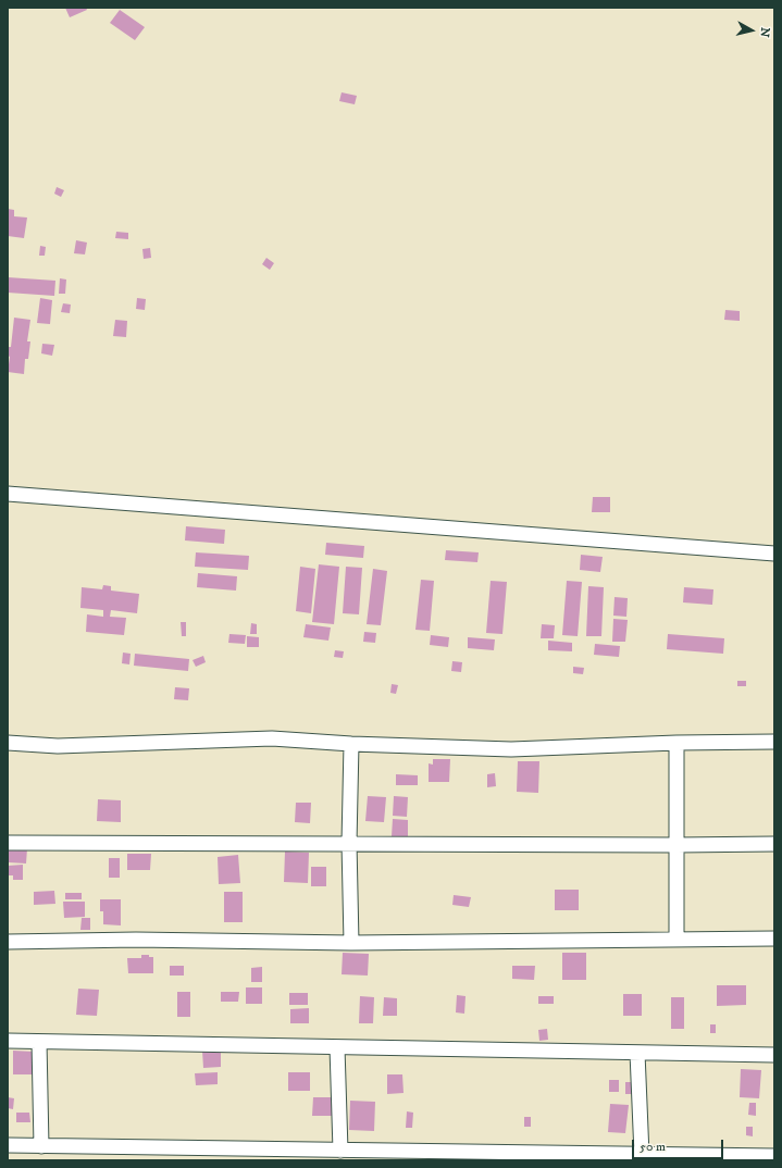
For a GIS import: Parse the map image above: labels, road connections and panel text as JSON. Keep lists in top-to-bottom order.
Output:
{
  "scale_bar": "50 m",
  "north": "right"
}
